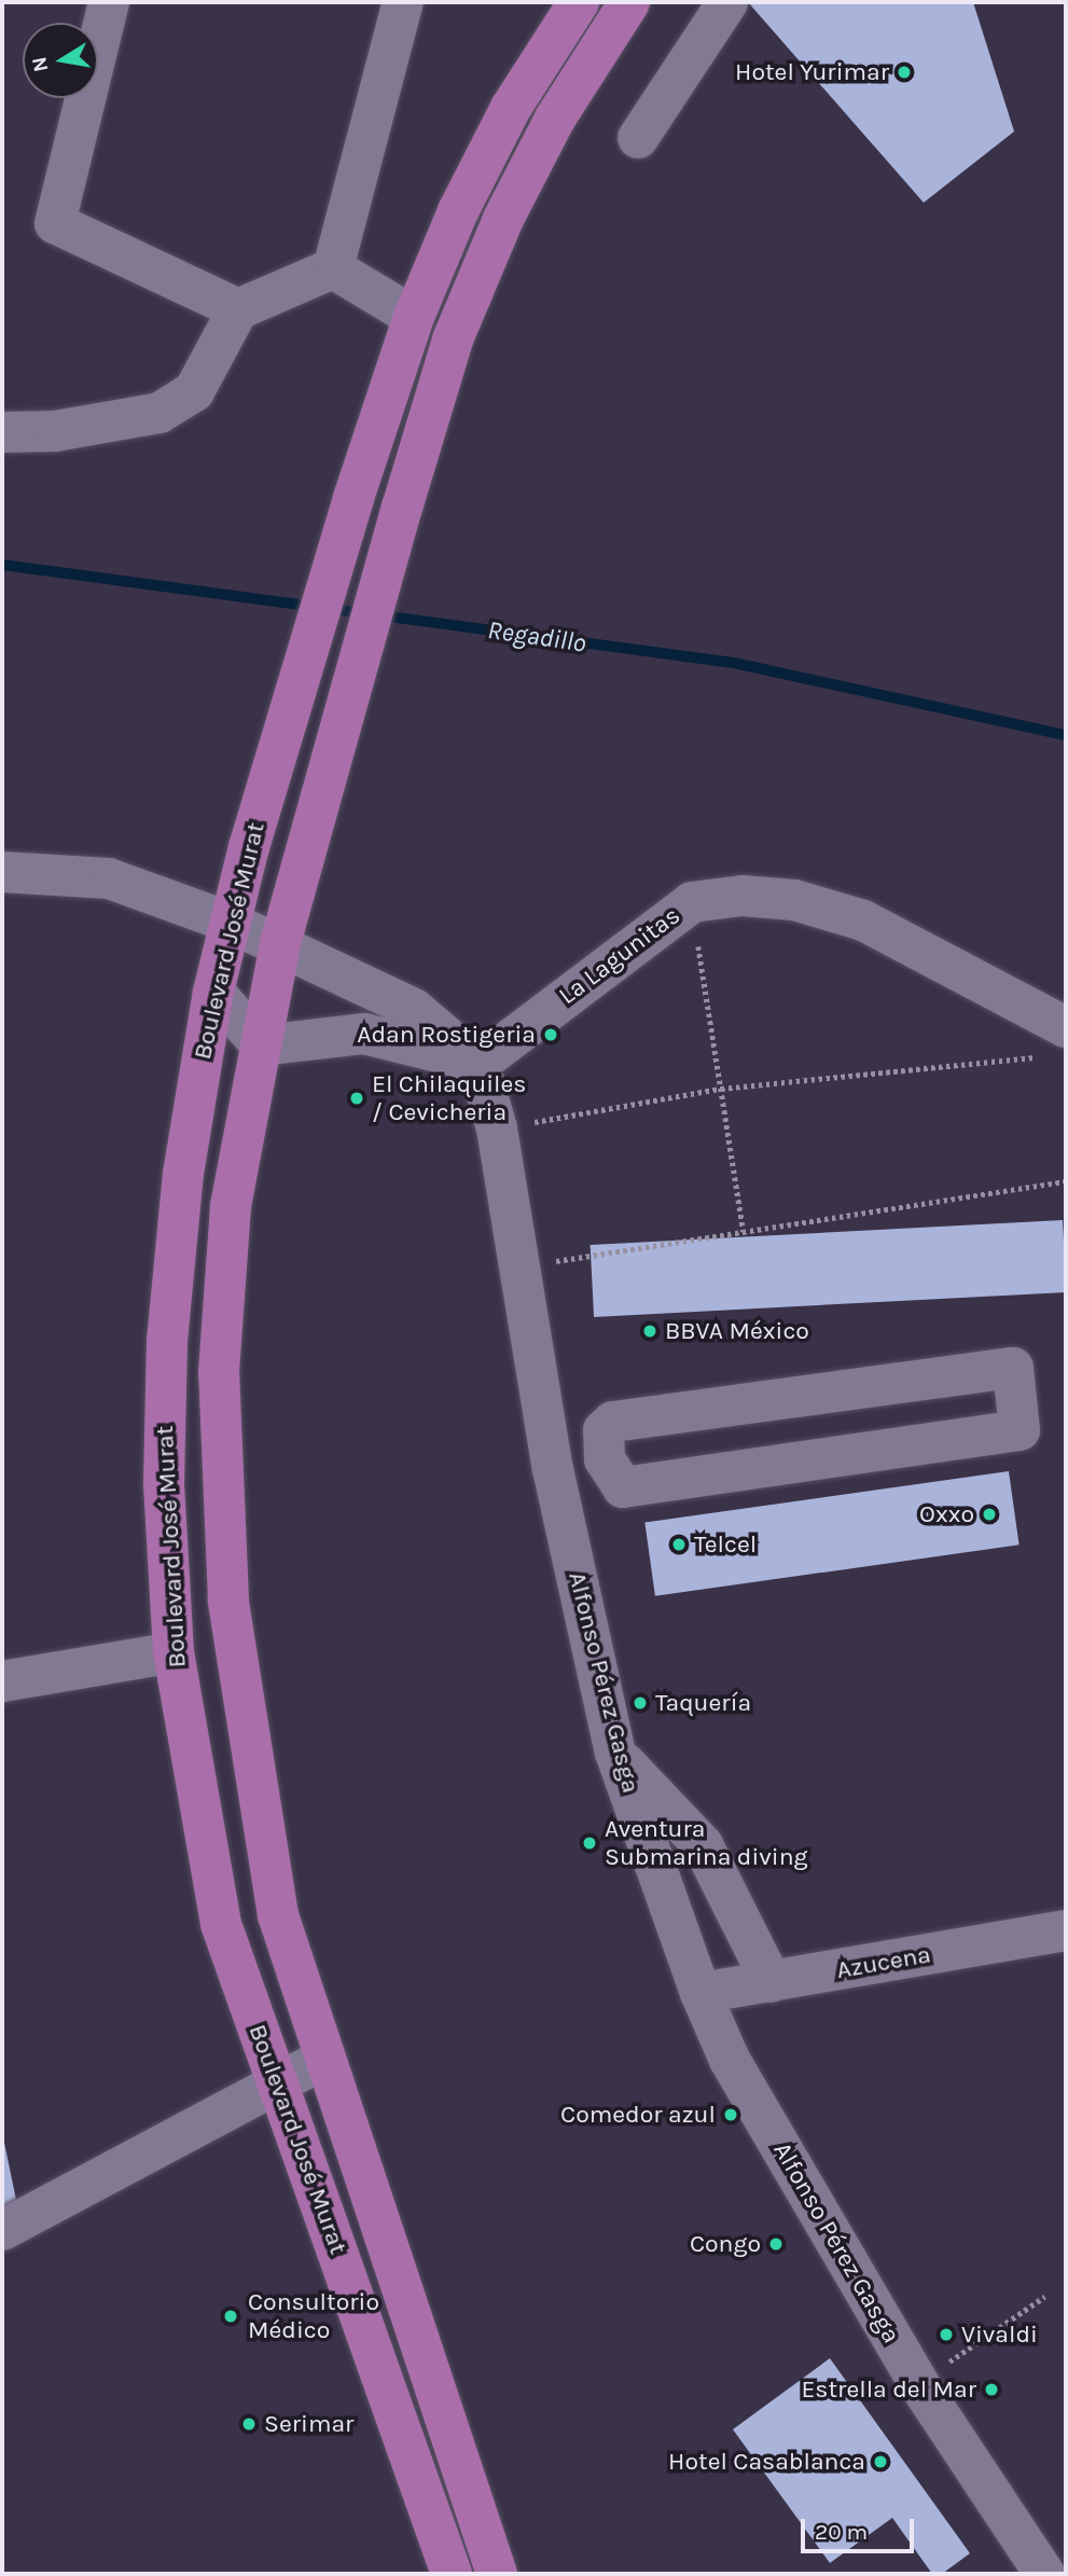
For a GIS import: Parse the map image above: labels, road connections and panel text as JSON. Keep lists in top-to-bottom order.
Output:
{
  "streets": {
    "highway": ["Boulevard José Murat"],
    "street": ["La Lagunitas", "Alfonso Pérez Gasga", "Azucena"]
  },
  "crossings": [
    ["La Lagunitas", "Alfonso Pérez Gasga"],
    ["Alfonso Pérez Gasga", "Azucena"]
  ],
  "water": ["Regadillo"],
  "places": [
    "Hotel Yurimar",
    "Adan Rostigeria",
    "El Chilaquiles / Cevicheria",
    "BBVA México",
    "Oxxo",
    "Telcel",
    "Taquería",
    "Aventura Submarina diving",
    "Comedor azul",
    "Congo",
    "Consultorio Médico",
    "Vivaldi",
    "Estrella del Mar",
    "Serimar",
    "Hotel Casablanca"
  ],
  "scale_bar": "20 m",
  "north": "left"
}
